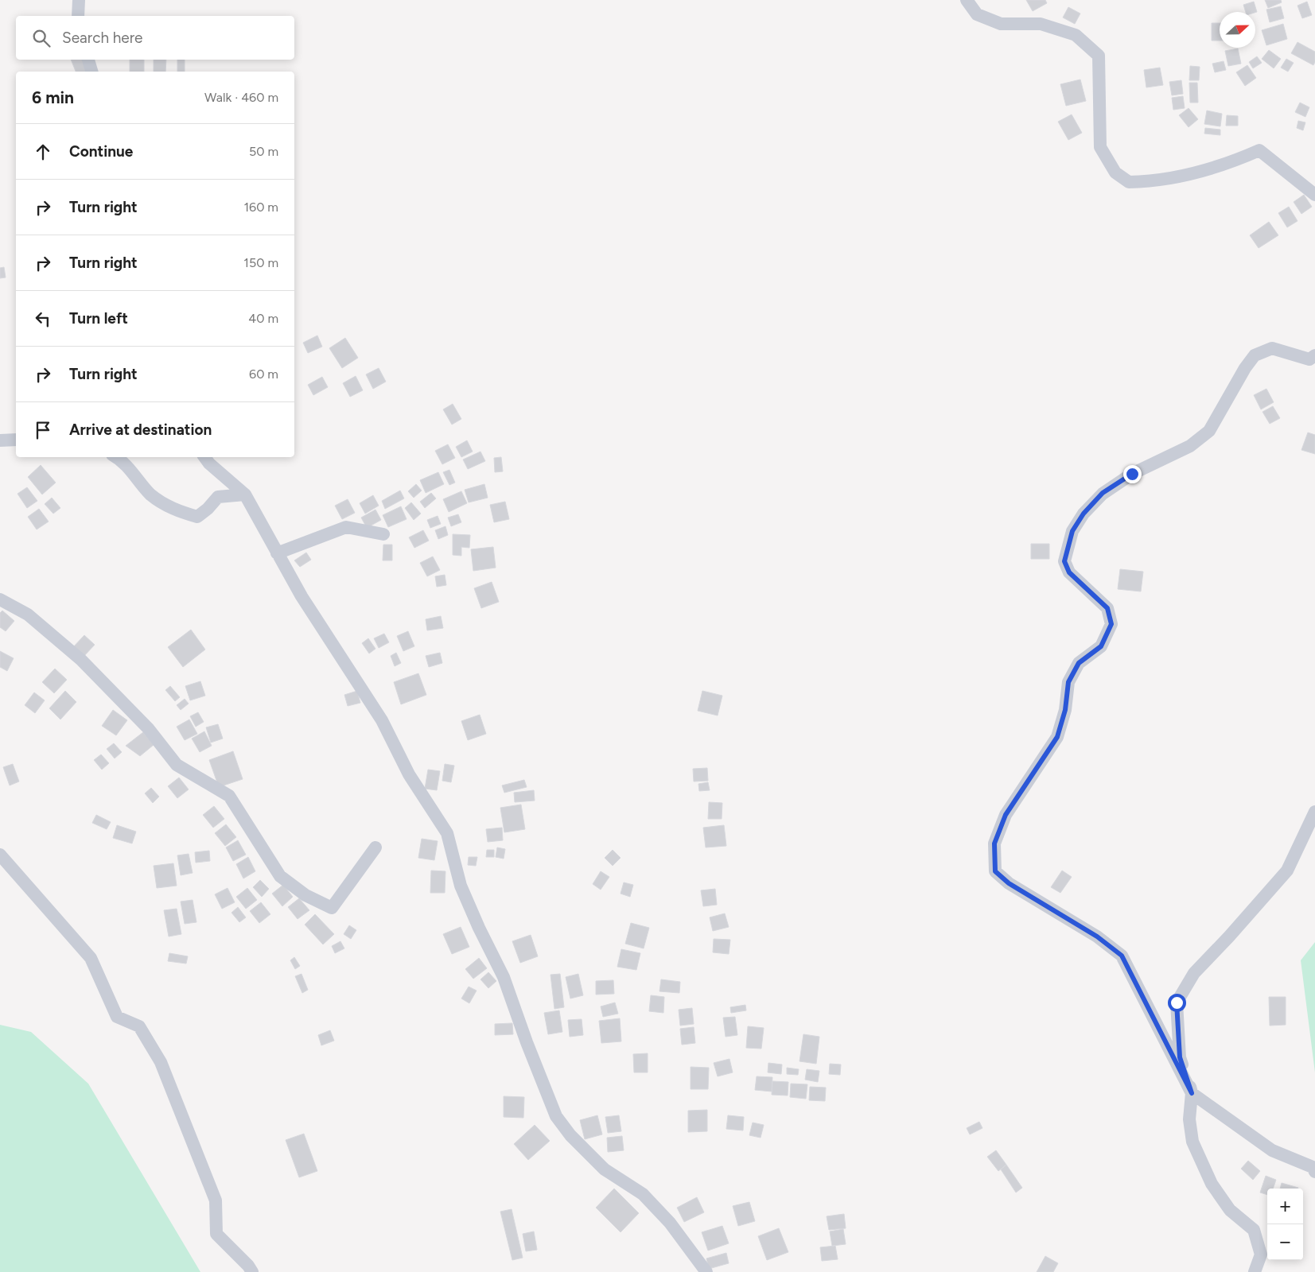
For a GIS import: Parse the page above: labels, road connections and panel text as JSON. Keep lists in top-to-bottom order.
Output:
{
  "north": "right",
  "page": {
    "search": "Search here",
    "heading": ["6 min", "Walk · 460 m"],
    "list": [
      ["Continue", "50 m"],
      ["Turn right", "160 m"],
      ["Turn right", "150 m"],
      ["Turn left", "40 m"],
      ["Turn right", "60 m"],
      "Arrive at destination"
    ],
    "map_buttons": ["+", "−"]
  }
}
